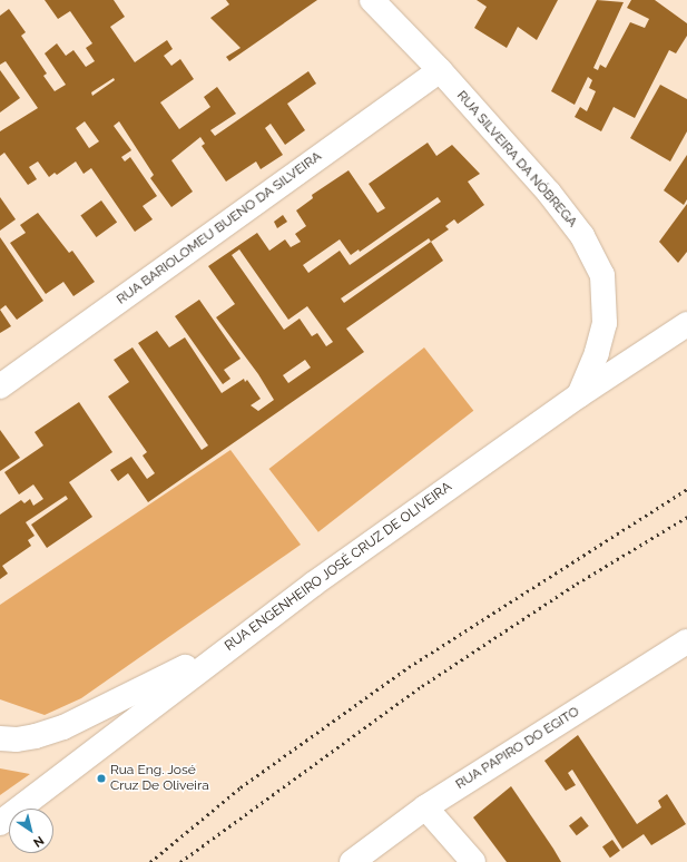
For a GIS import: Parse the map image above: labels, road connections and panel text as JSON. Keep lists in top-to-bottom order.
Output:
{
  "streets": {
    "main road": [
      "RUA SILVEIRA DA NÓBREGA",
      "RUA BARIOLOMEU BUENO DA SILVEIRA",
      "RUA ENGENHEIRO JOSÉ CRUZ DE OLIVEIRA",
      "RUA PAPIRO DO EGITO"
    ]
  },
  "crossings": [
    ["RUA SILVEIRA DA NÓBREGA", "RUA BARIOLOMEU BUENO DA SILVEIRA"],
    ["RUA SILVEIRA DA NÓBREGA", "RUA ENGENHEIRO JOSÉ CRUZ DE OLIVEIRA"]
  ],
  "places": ["Rua Eng. José Cruz De Oliveira"],
  "north": "bottom right"
}
